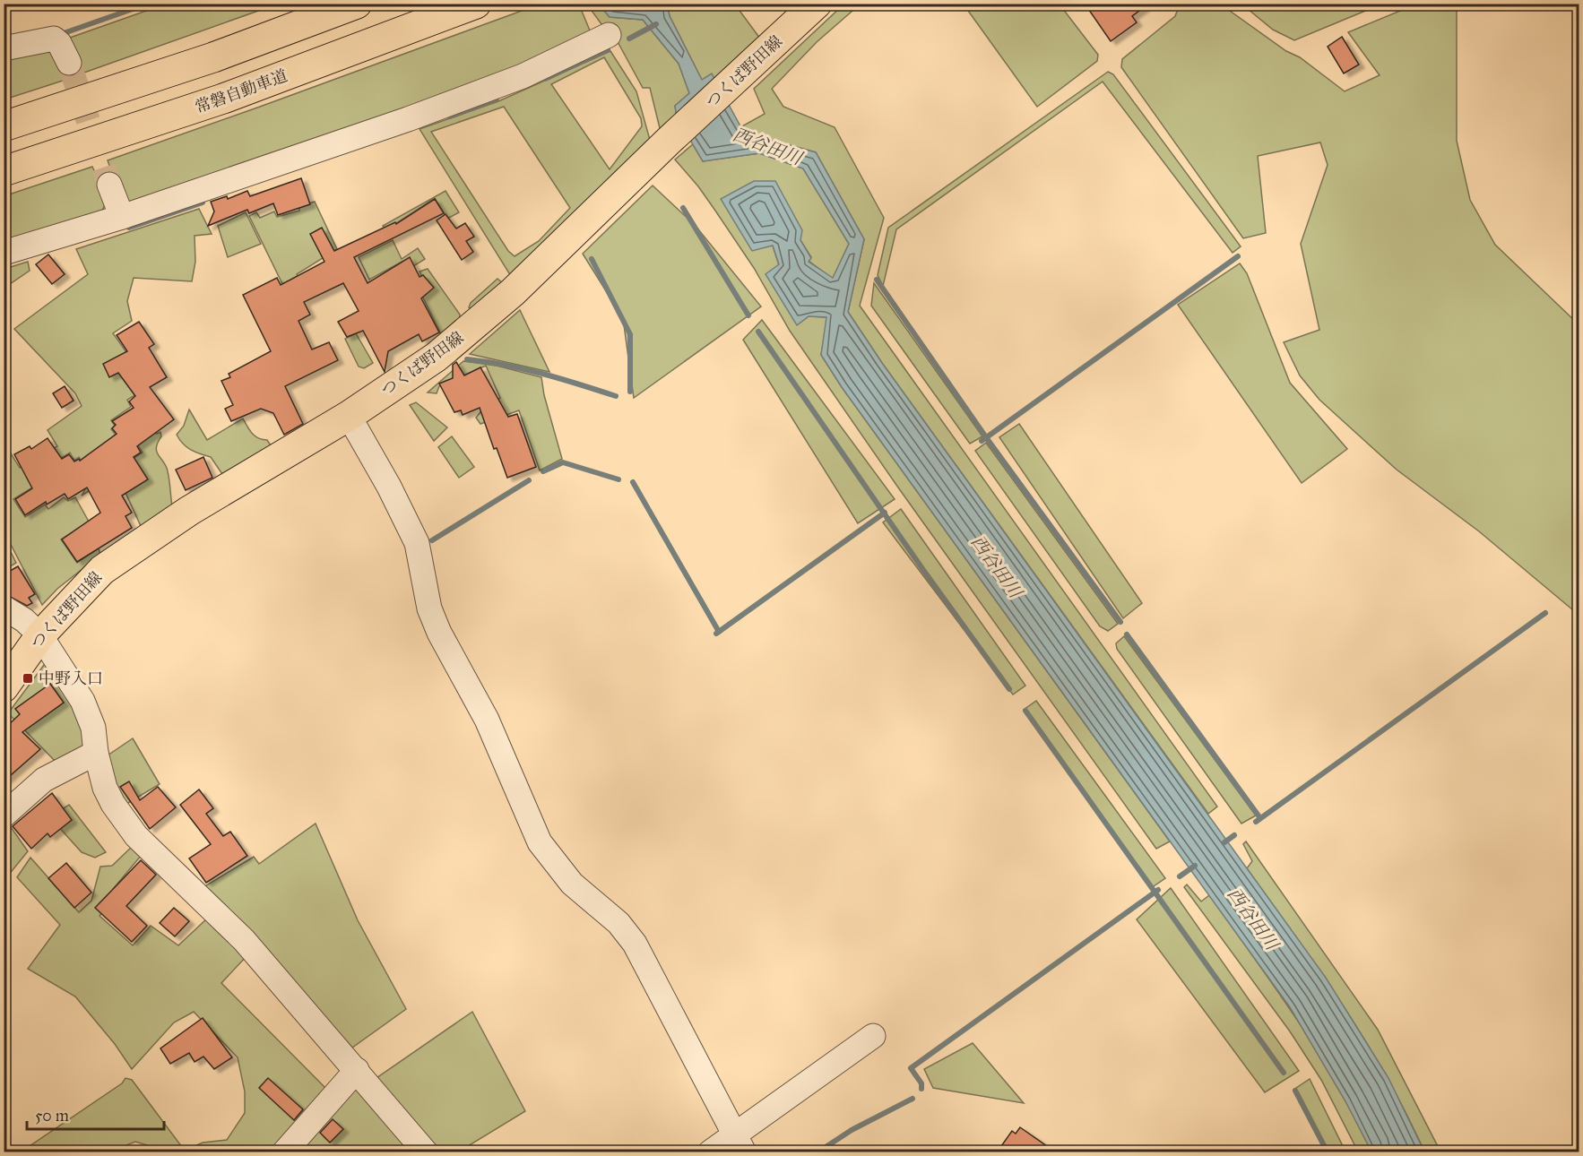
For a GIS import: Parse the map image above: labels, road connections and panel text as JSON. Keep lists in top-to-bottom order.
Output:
{
  "streets": {
    "main road": ["つくば野田線", "常磐自動車道"]
  },
  "water": ["西谷田川"],
  "places": {
    "transit": ["中野入口"]
  },
  "scale_bar": "50 m"
}
